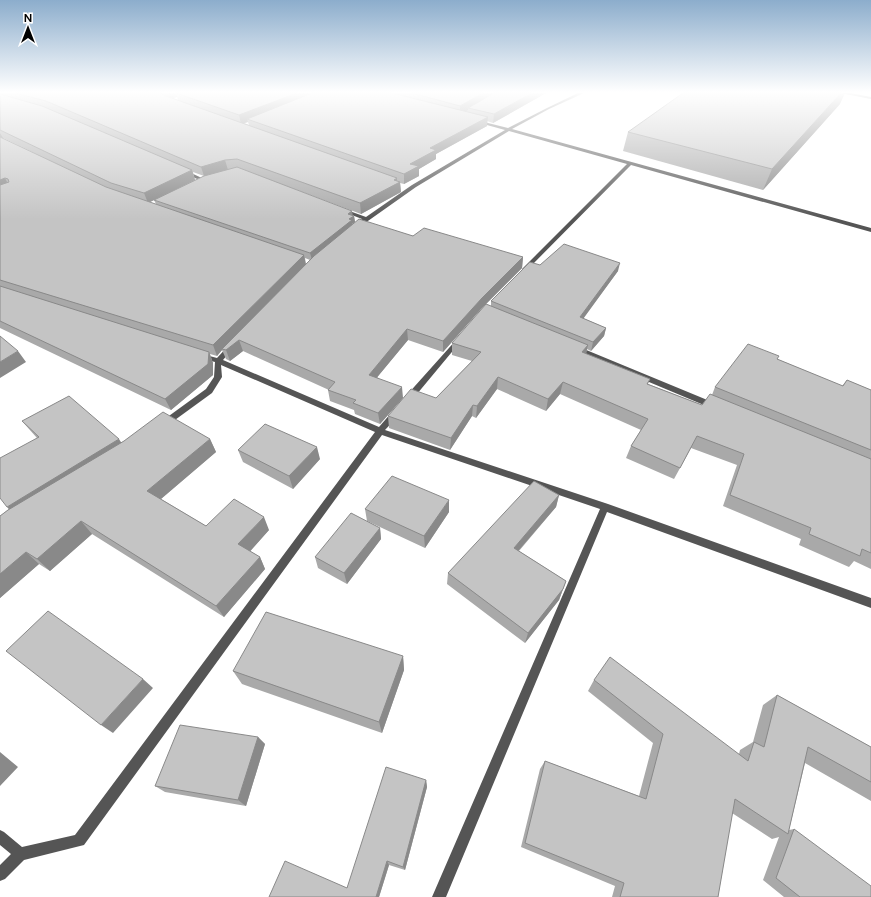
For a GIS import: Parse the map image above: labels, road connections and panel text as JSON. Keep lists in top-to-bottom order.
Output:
{
  "north": "top"
}
